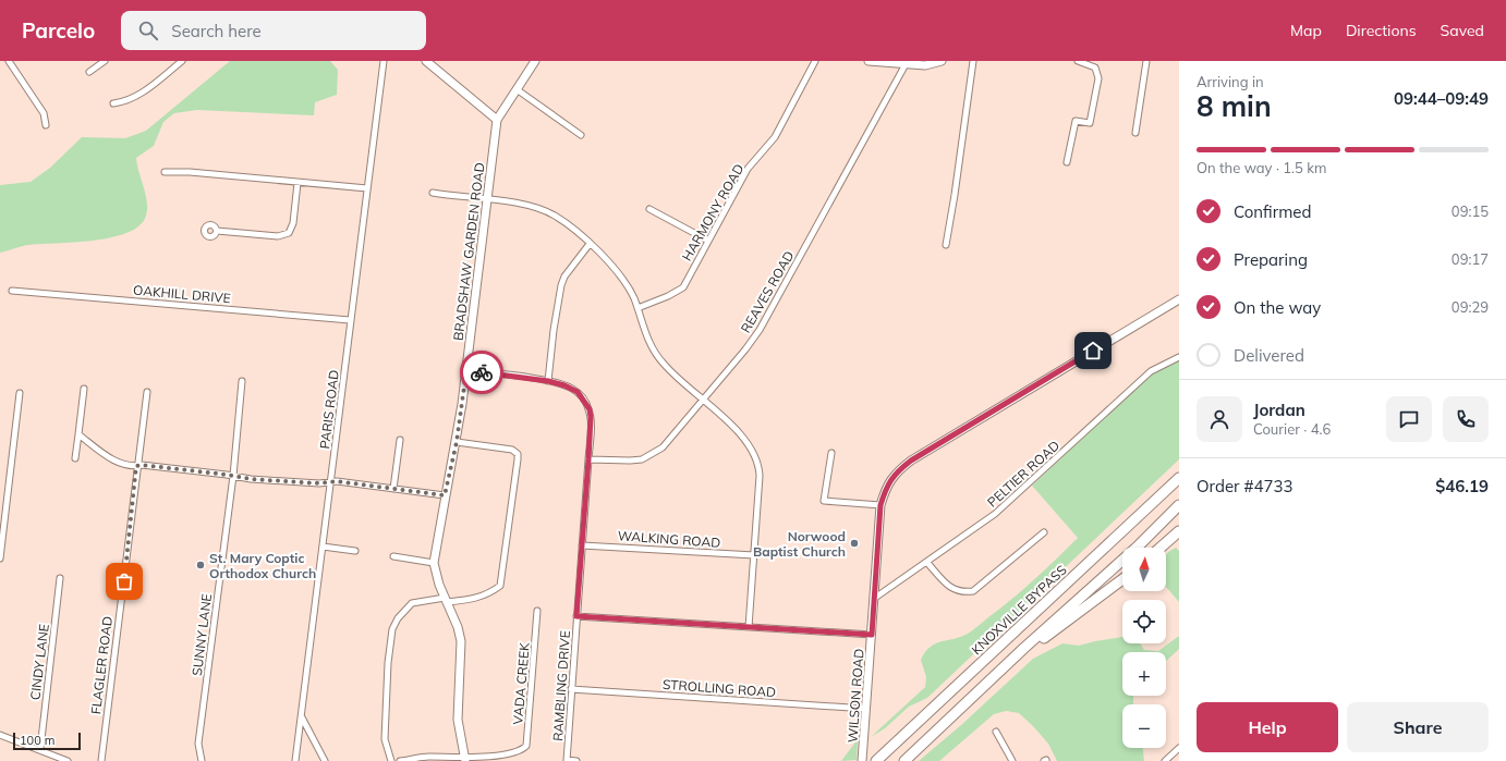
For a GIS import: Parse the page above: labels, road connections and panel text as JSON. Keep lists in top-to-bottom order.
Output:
{
  "streets": {
    "highway": ["KNOXVILLE BYPASS"],
    "street": [
      "HARMONY ROAD",
      "BRADSHAW GARDEN ROAD",
      "REAVES ROAD",
      "OAKHILL DRIVE",
      "PARIS ROAD",
      "PELTIER ROAD",
      "WALKING ROAD",
      "SUNNY LANE",
      "CINDY LANE",
      "FLAGLER ROAD",
      "VADA CREEK",
      "RAMBLING DRIVE",
      "STROLLING ROAD",
      "WILSON ROAD"
    ]
  },
  "crossings": [
    ["BRADSHAW GARDEN ROAD", "VADA CREEK"],
    ["BRADSHAW GARDEN ROAD", "RAMBLING DRIVE"],
    ["REAVES ROAD", "RAMBLING DRIVE"],
    ["OAKHILL DRIVE", "PARIS ROAD"],
    ["PELTIER ROAD", "WILSON ROAD"],
    ["WALKING ROAD", "RAMBLING DRIVE"],
    ["RAMBLING DRIVE", "STROLLING ROAD"],
    ["STROLLING ROAD", "WILSON ROAD"]
  ],
  "places": ["Norwood Baptist Church", "St. Mary Coptic Orthodox Church"],
  "scale_bar": "100 m",
  "north": "top",
  "page": {
    "header": "Parcelo",
    "search": "Search here",
    "nav": ["Map", "Directions", "Saved"],
    "heading": ["8 min", "Arriving in", "09:44–09:49"],
    "panel": [
      "Jordan",
      "Courier · 4.6",
      "Order #4733",
      "$46.19"
    ],
    "bar": "On the way · 1.5 km",
    "list": [
      ["Confirmed", "09:15"],
      ["Preparing", "09:17"],
      ["On the way", "09:29"],
      "Delivered"
    ],
    "map_buttons": ["+", "−"],
    "buttons": ["Help", "Share"],
    "scale": "100 m"
  }
}
